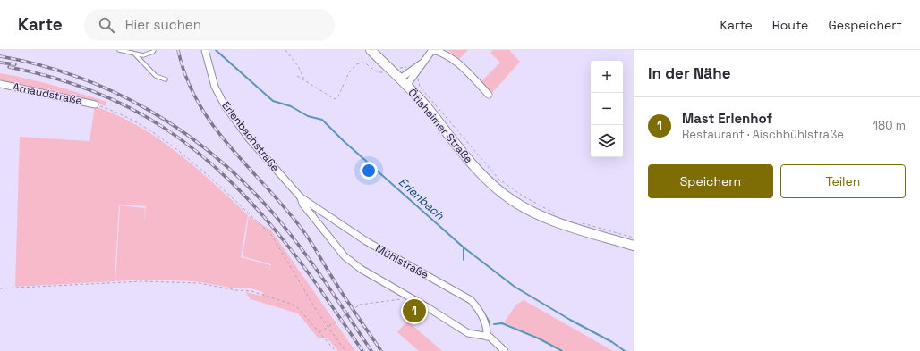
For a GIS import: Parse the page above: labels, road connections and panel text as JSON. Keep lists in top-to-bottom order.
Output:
{
  "streets": {
    "main road": ["Ötisheimer Straße"],
    "street": ["Arnaudstraße", "Erlenbachstraße", "Mühlstraße"]
  },
  "crossings": [
    ["Erlenbachstraße", "Mühlstraße"]
  ],
  "water": ["Erlenbach"],
  "page": {
    "header": "Karte",
    "search": "Hier suchen",
    "nav": ["Karte", "Route", "Gespeichert"],
    "heading": "In der Nähe",
    "map_buttons": ["+", "−"],
    "list": [
      {
        "mark": "1",
        "name": "Mast Erlenhof",
        "note": "Restaurant · Aischbühlstraße",
        "value": "180 m"
      }
    ],
    "buttons": ["Speichern", "Teilen"],
    "pins": "1"
  }
}
